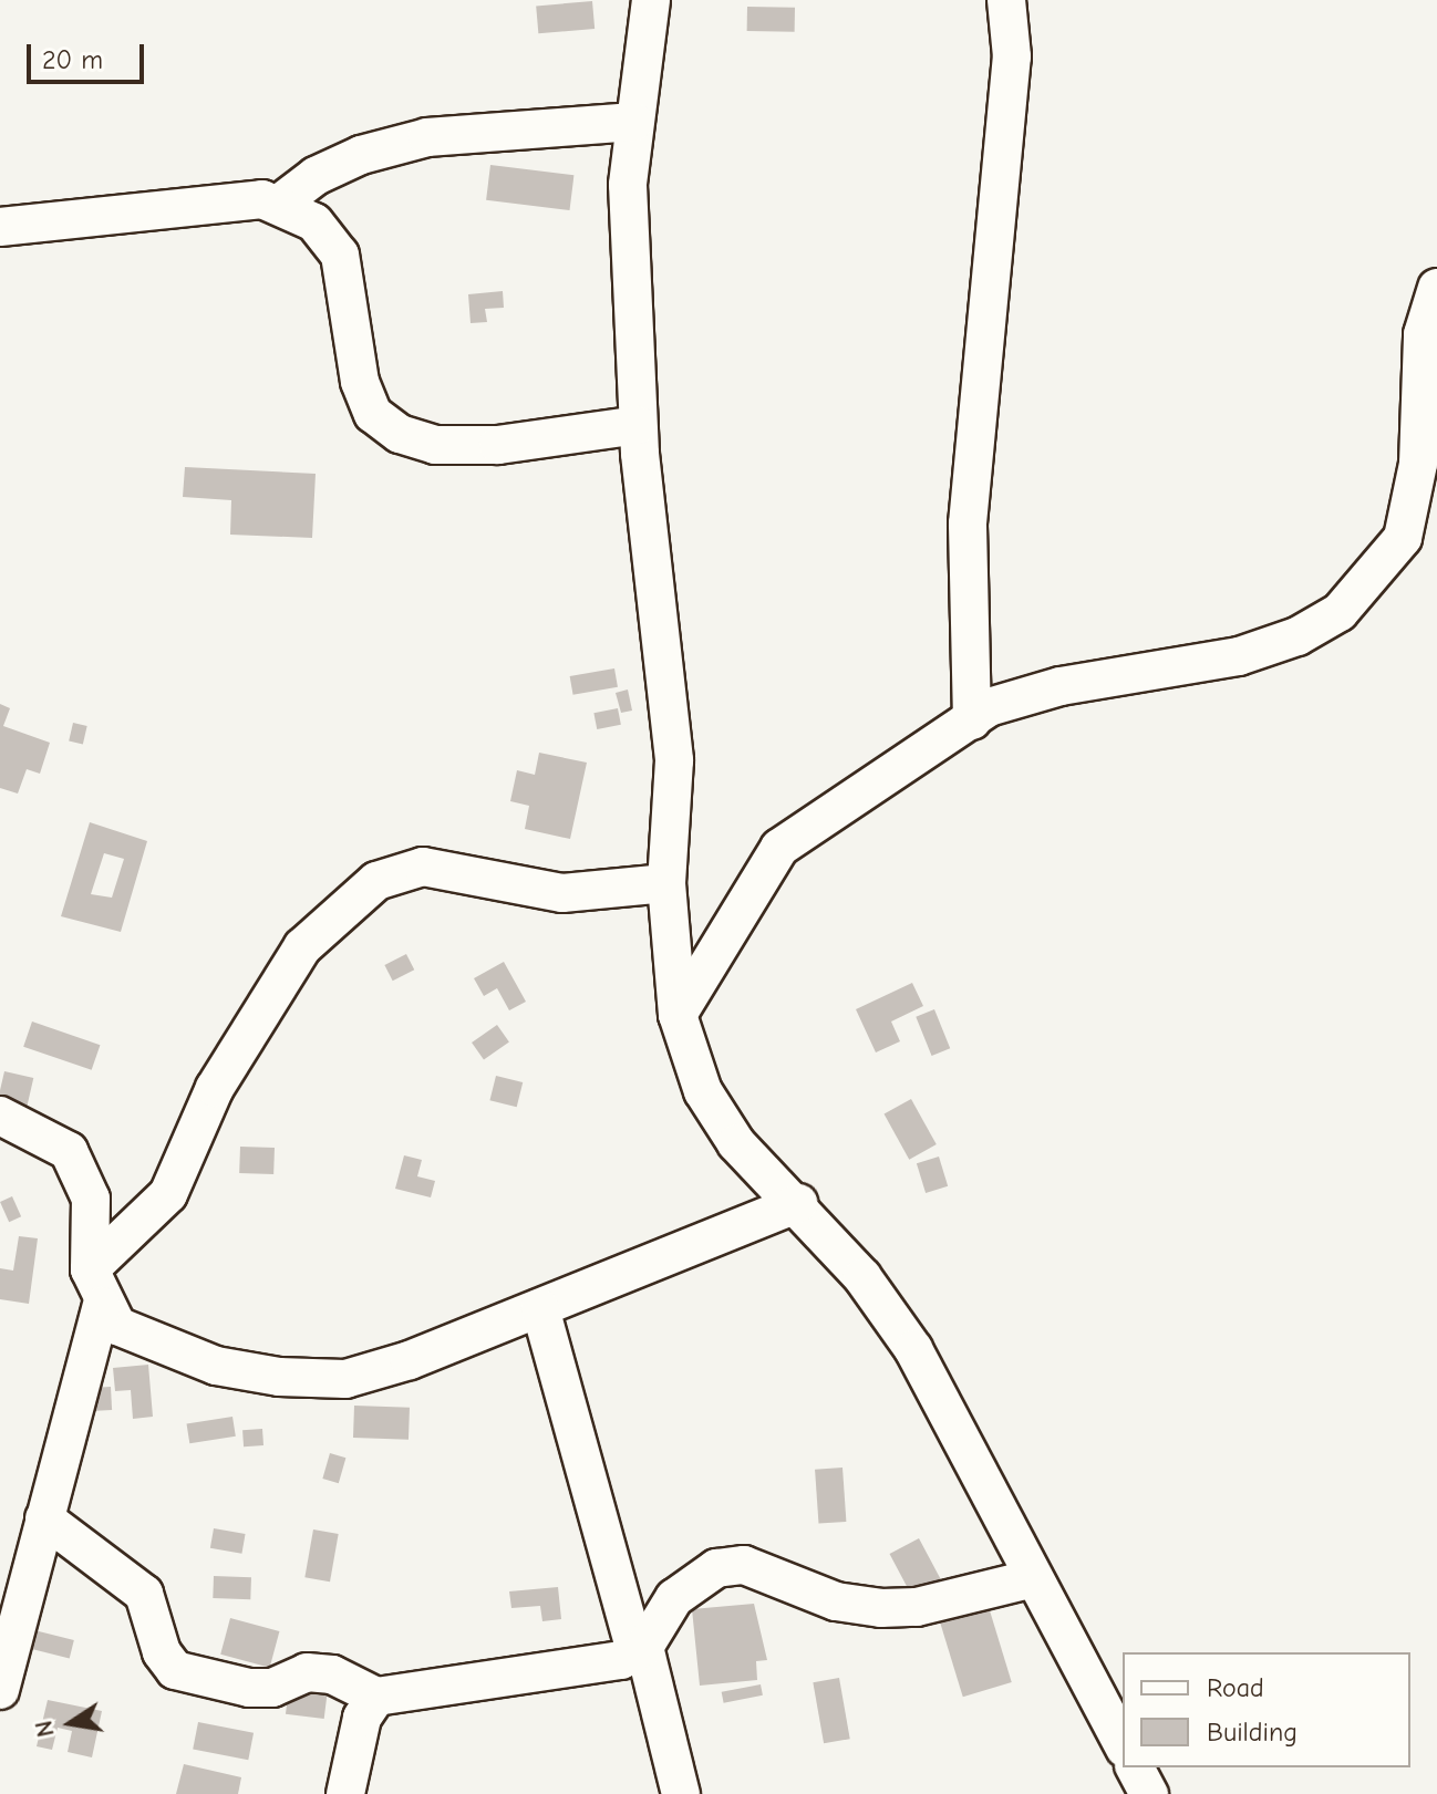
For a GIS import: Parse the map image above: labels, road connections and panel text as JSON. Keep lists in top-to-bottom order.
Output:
{
  "legend": ["Road", "Building"],
  "scale_bar": "20 m",
  "north": "left"
}
